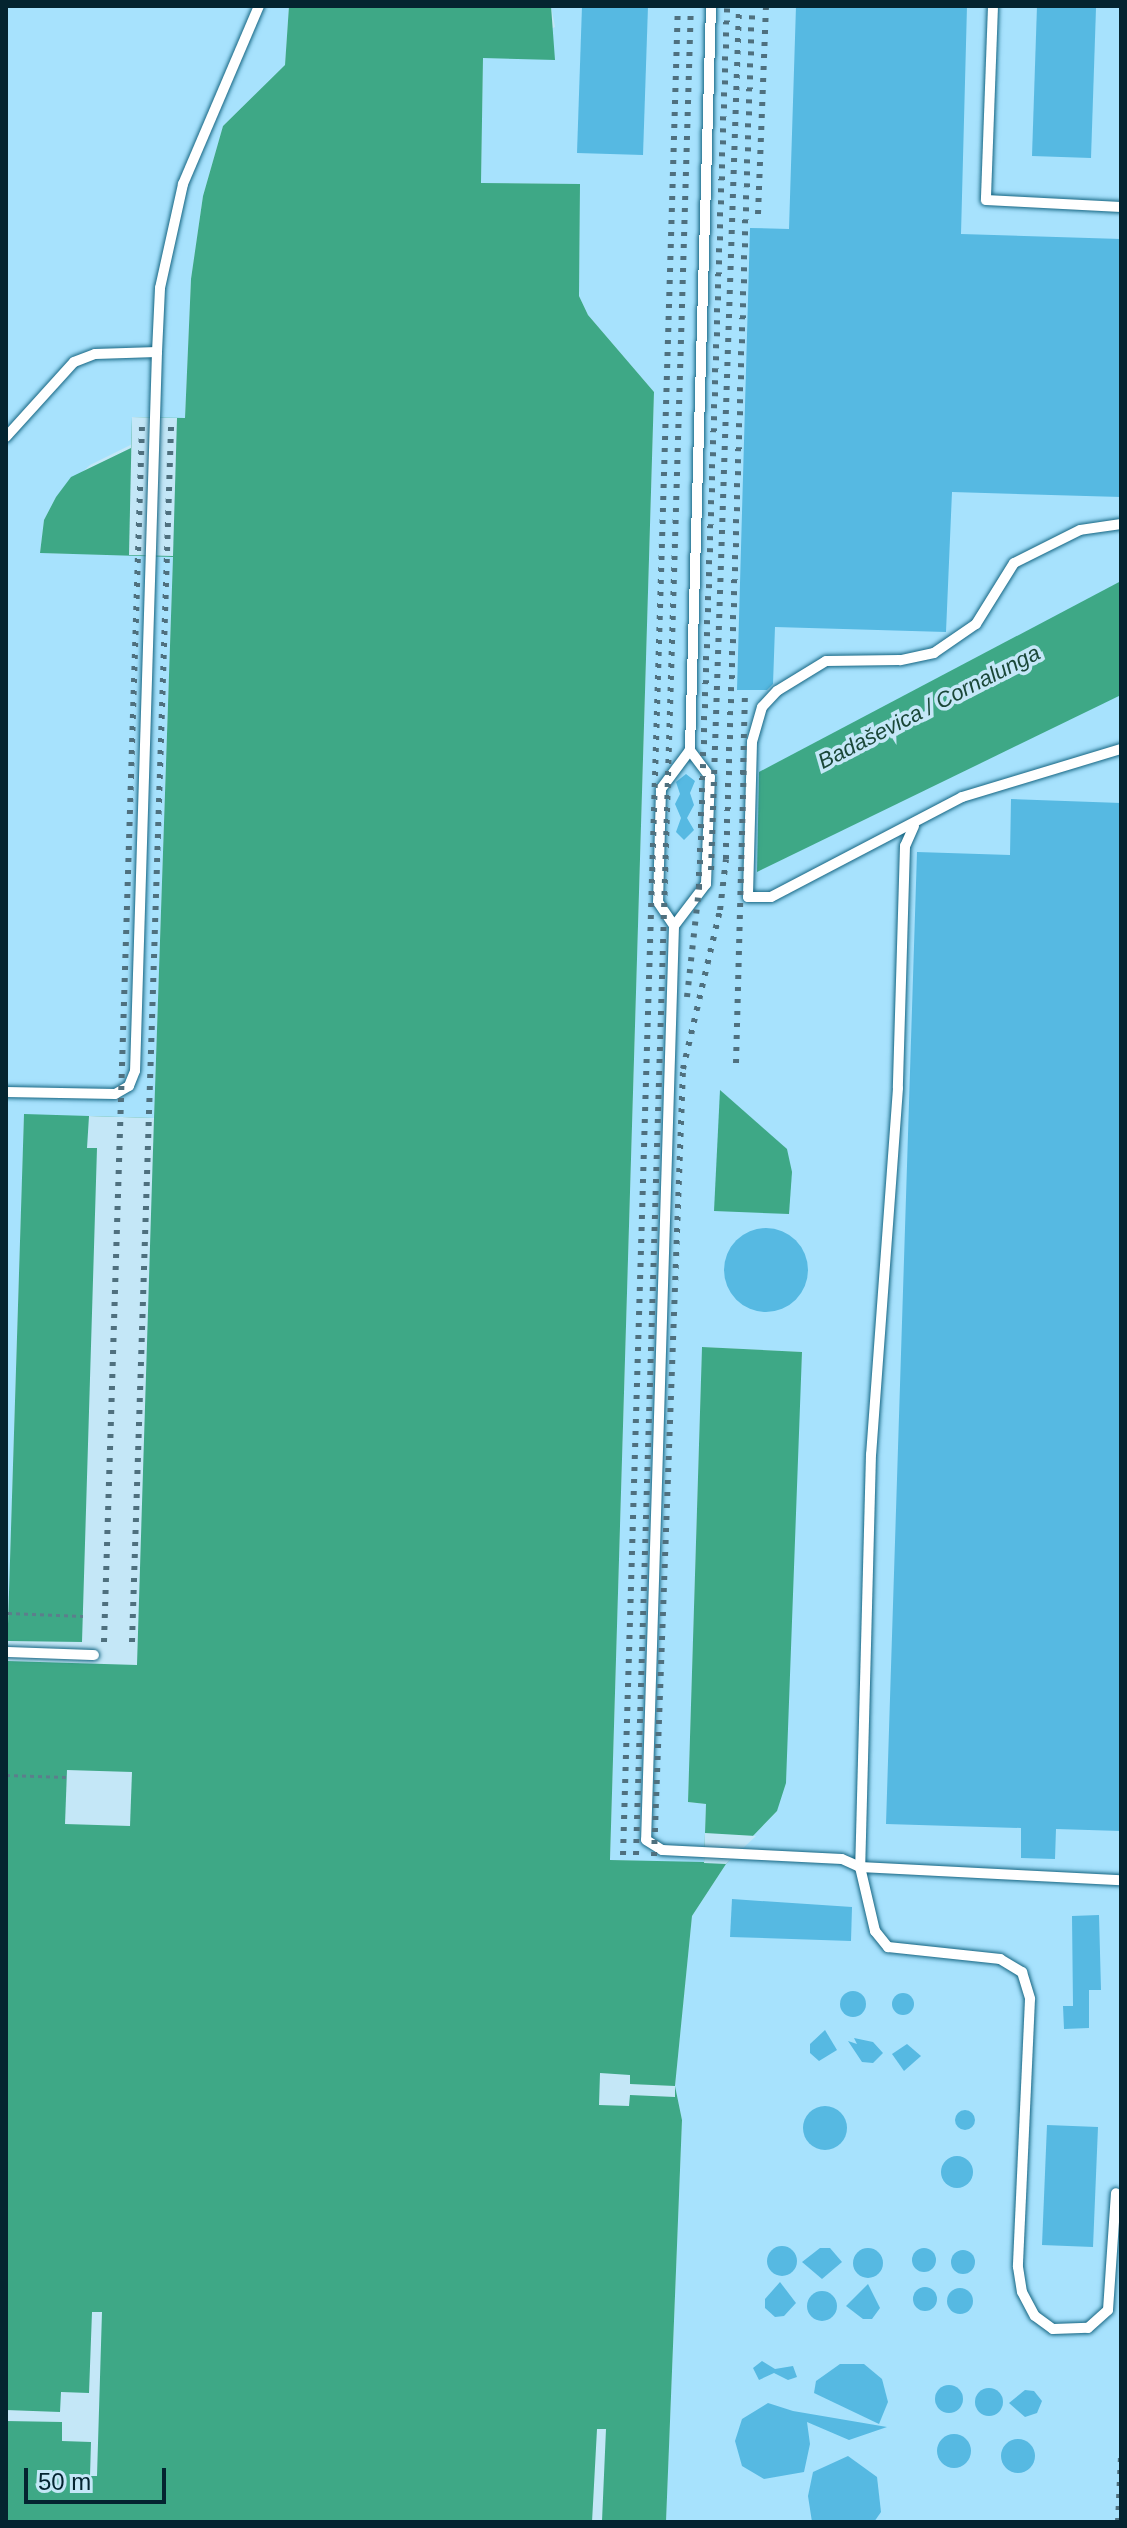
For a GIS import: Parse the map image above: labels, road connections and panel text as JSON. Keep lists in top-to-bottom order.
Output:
{
  "water": ["Badaševica / Cornalunga"],
  "scale_bar": "50 m"
}
